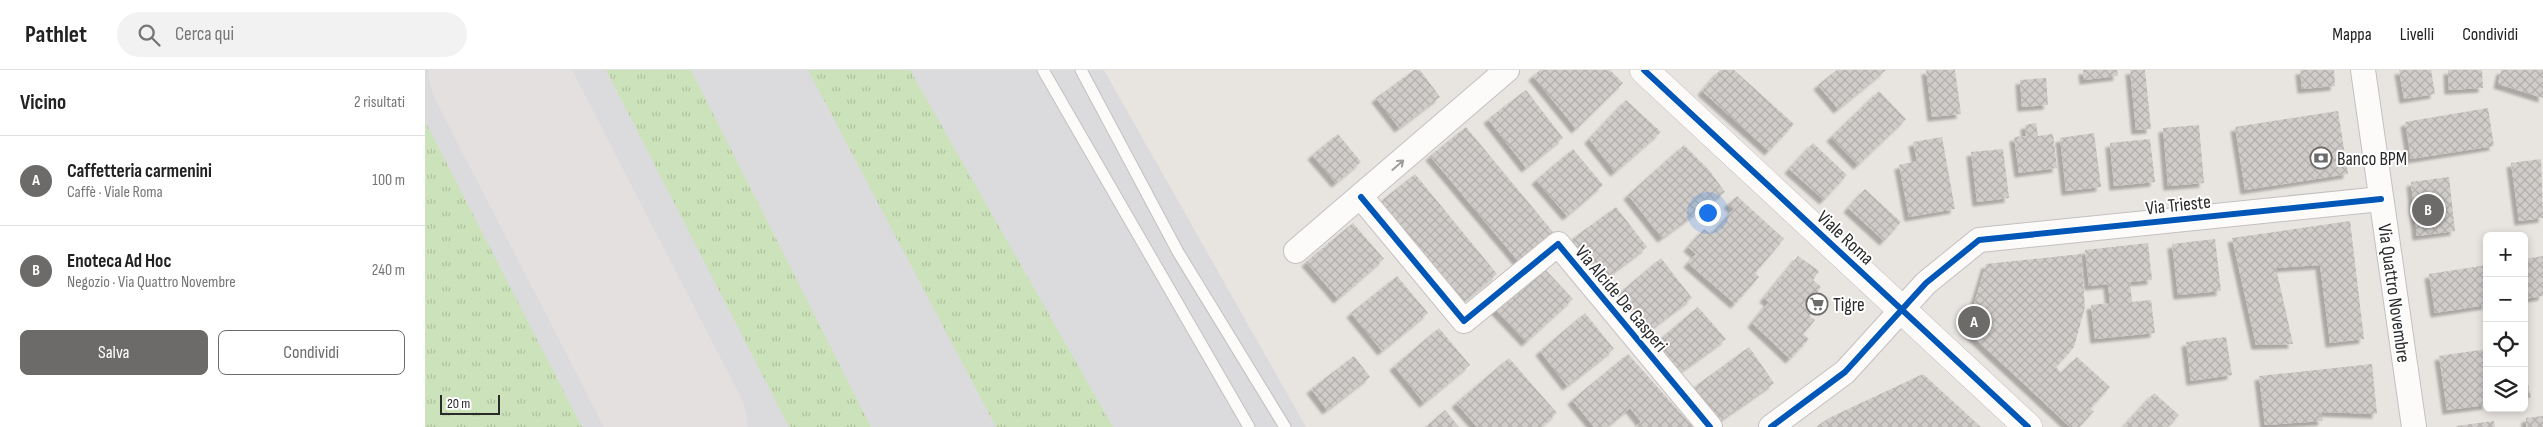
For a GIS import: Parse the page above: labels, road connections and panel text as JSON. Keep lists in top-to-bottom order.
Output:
{
  "streets": {
    "street": [
      "Via Trieste",
      "Viale Roma",
      "Via Quattro Novembre",
      "Via Alcide De Gasperi"
    ]
  },
  "crossings": [
    ["Via Trieste", "Viale Roma"],
    ["Via Trieste", "Via Quattro Novembre"]
  ],
  "places": {
    "bank": ["Banco BPM"],
    "supermarket": ["Tigre"]
  },
  "scale_bar": "20 m",
  "page": {
    "header": "Pathlet",
    "search": "Cerca qui",
    "nav": ["Mappa", "Livelli", "Condividi"],
    "heading": ["Vicino", "2 risultati"],
    "list": [
      {
        "mark": "A",
        "name": "Caffetteria carmenini",
        "note": "Caffè · Viale Roma",
        "value": "100 m"
      },
      {
        "mark": "B",
        "name": "Enoteca Ad Hoc",
        "note": "Negozio · Via Quattro Novembre",
        "value": "240 m"
      }
    ],
    "pins": ["B", "A"],
    "map_buttons": ["+", "−"],
    "buttons": ["Salva", "Condividi"],
    "scale": "20 m"
  }
}
